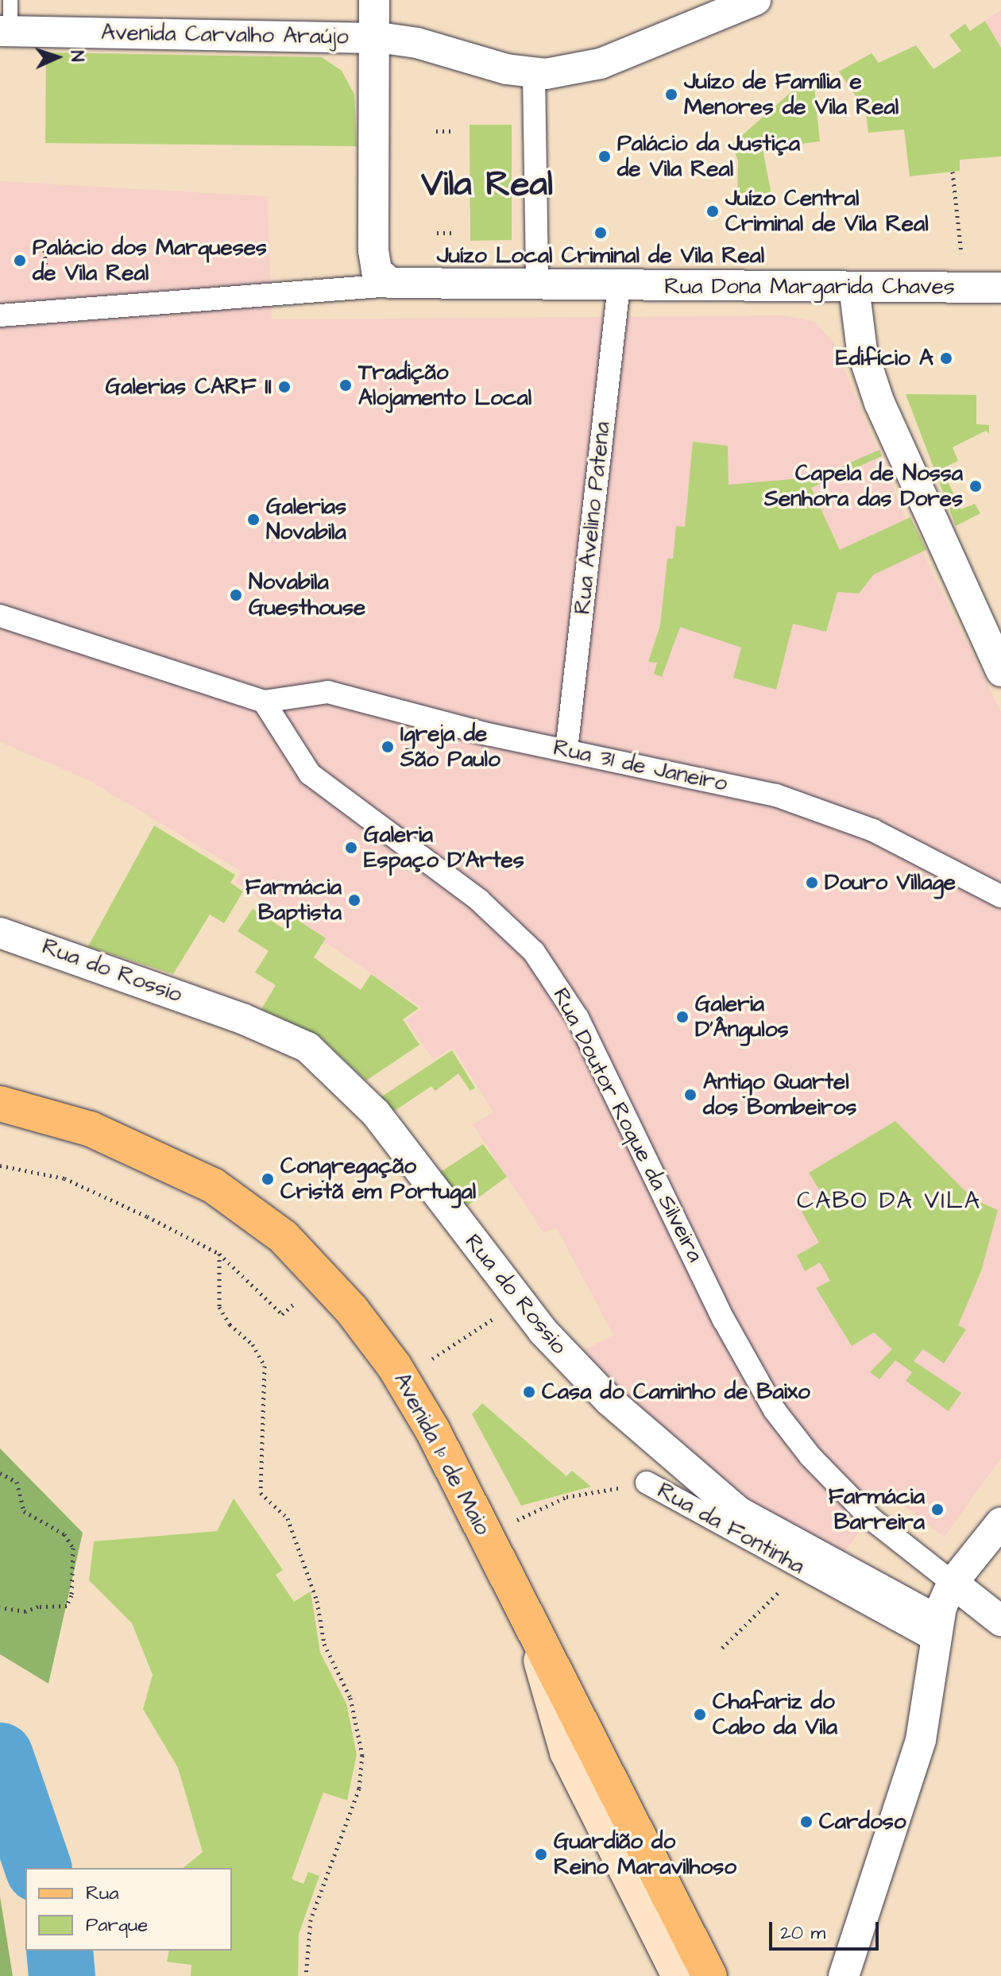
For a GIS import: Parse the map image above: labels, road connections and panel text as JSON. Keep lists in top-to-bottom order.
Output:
{
  "streets": {
    "main road": ["Avenida 1º de Maio"],
    "street": [
      "Avenida Carvalho Araújo",
      "Rua Dona Margarida Chaves",
      "Rua Avelino Patena",
      "Rua 31 de Janeiro",
      "Rua do Rossio",
      "Rua Doutor Roque da Silveira",
      "Rua da Fontinha"
    ]
  },
  "crossings": [
    ["Rua Dona Margarida Chaves", "Rua Avelino Patena"],
    ["Rua Avelino Patena", "Rua 31 de Janeiro"],
    ["Rua 31 de Janeiro", "Rua Doutor Roque da Silveira"],
    ["Rua do Rossio", "Rua da Fontinha"]
  ],
  "districts": ["Vila Real", "CABO DA VILA"],
  "places": [
    "Juízo de Família e Menores de Vila Real",
    "Palácio da Justiça de Vila Real",
    "Juízo Central Criminal de Vila Real",
    "Juízo Local Criminal de Vila Real",
    "Palácio dos Marqueses de Vila Real",
    "Edifício A",
    "Tradição Alojamento Local",
    "Galerias CARF II",
    "Capela de Nossa Senhora das Dores",
    "Galerias Novabila",
    "Novabila Guesthouse",
    "Igreja de São Paulo",
    "Galeria Espaço D'Artes",
    "Douro Village",
    "Farmácia Baptista",
    "Galeria D'Ângulos",
    "Antigo Quartel dos Bombeiros",
    "Congregação Cristã em Portugal",
    "Casa do Caminho de Baixo",
    "Farmácia Barreira",
    "Chafariz do Cabo da Vila",
    "Cardoso",
    "Guardião do Reino Maravilhoso"
  ],
  "legend": ["Rua", "Parque"],
  "scale_bar": "20 m",
  "north": "right"
}
